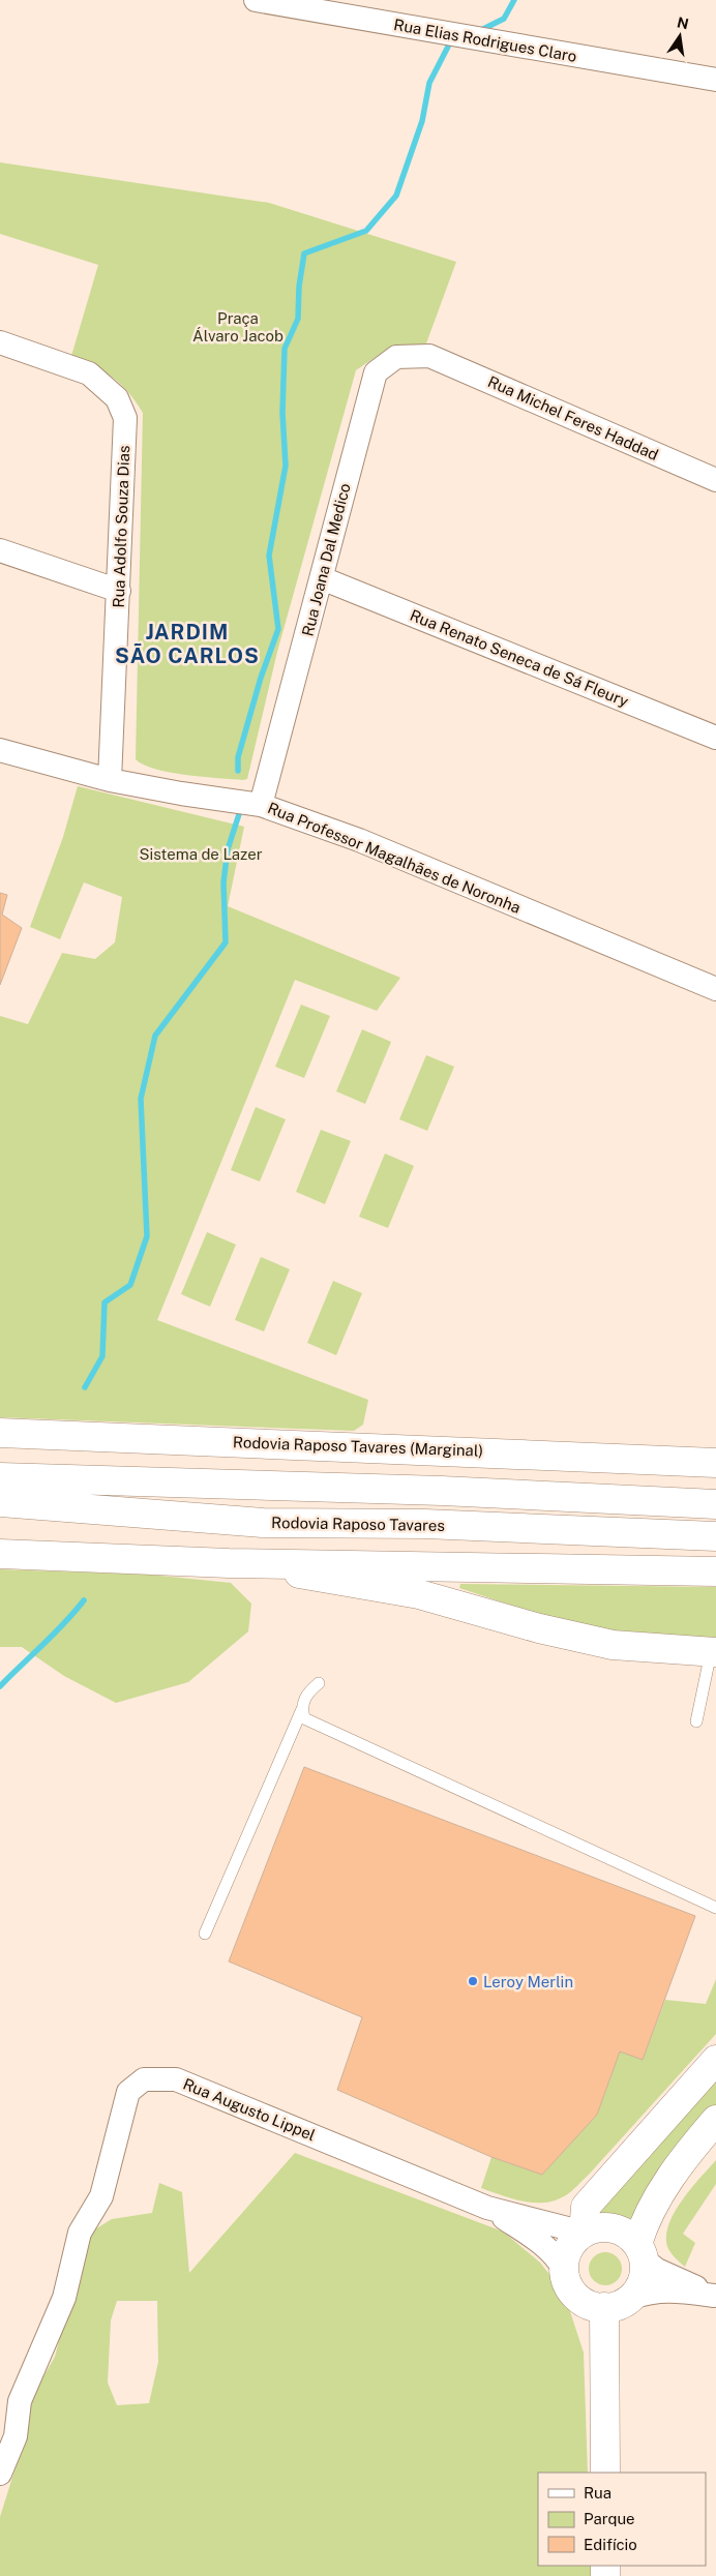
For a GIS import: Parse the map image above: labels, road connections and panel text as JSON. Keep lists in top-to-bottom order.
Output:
{
  "streets": {
    "main road": ["Rodovia Raposo Tavares (Marginal)", "Rodovia Raposo Tavares"],
    "street": [
      "Rua Elias Rodrigues Claro",
      "Rua Michel Feres Haddad",
      "Rua Adolfo Souza Dias",
      "Rua Joana Dal Medico",
      "Rua Renato Seneca de Sá Fleury",
      "Rua Professor Magalhães de Noronha",
      "Rua Augusto Lippel"
    ]
  },
  "crossings": [
    ["Rua Michel Feres Haddad", "Rua Joana Dal Medico"],
    ["Rua Adolfo Souza Dias", "Rua Professor Magalhães de Noronha"],
    ["Rua Joana Dal Medico", "Rua Renato Seneca de Sá Fleury"],
    ["Rua Joana Dal Medico", "Rua Professor Magalhães de Noronha"]
  ],
  "districts": ["JARDIM SÃO CARLOS"],
  "parks": ["Praça Álvaro Jacob", "Sistema de Lazer"],
  "places": ["Leroy Merlin"],
  "legend": ["Rua", "Parque", "Edifício"],
  "north": "top"
}
